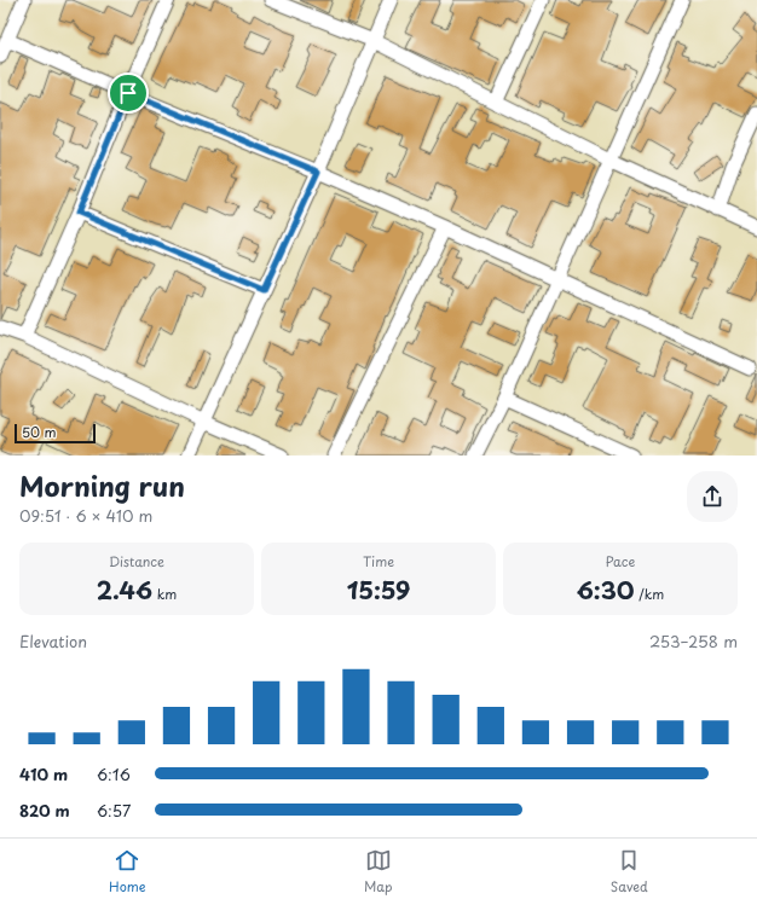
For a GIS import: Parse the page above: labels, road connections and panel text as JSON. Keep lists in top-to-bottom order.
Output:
{
  "scale_bar": "50 m",
  "page": {
    "scale": "50 m",
    "heading": ["Morning run", "09:51 · 6 × 410 m"],
    "stats": [
      ["Distance", "2.46 km"],
      ["Time", "15:59"],
      ["Pace", "6:30 /km"]
    ],
    "chart": ["Elevation", "253–258 m"],
    "list": [
      {
        "name": "410 m",
        "note": "6:16"
      },
      {
        "name": "820 m",
        "note": "6:57"
      }
    ],
    "tabs": ["Home", "Map", "Saved"]
  }
}
